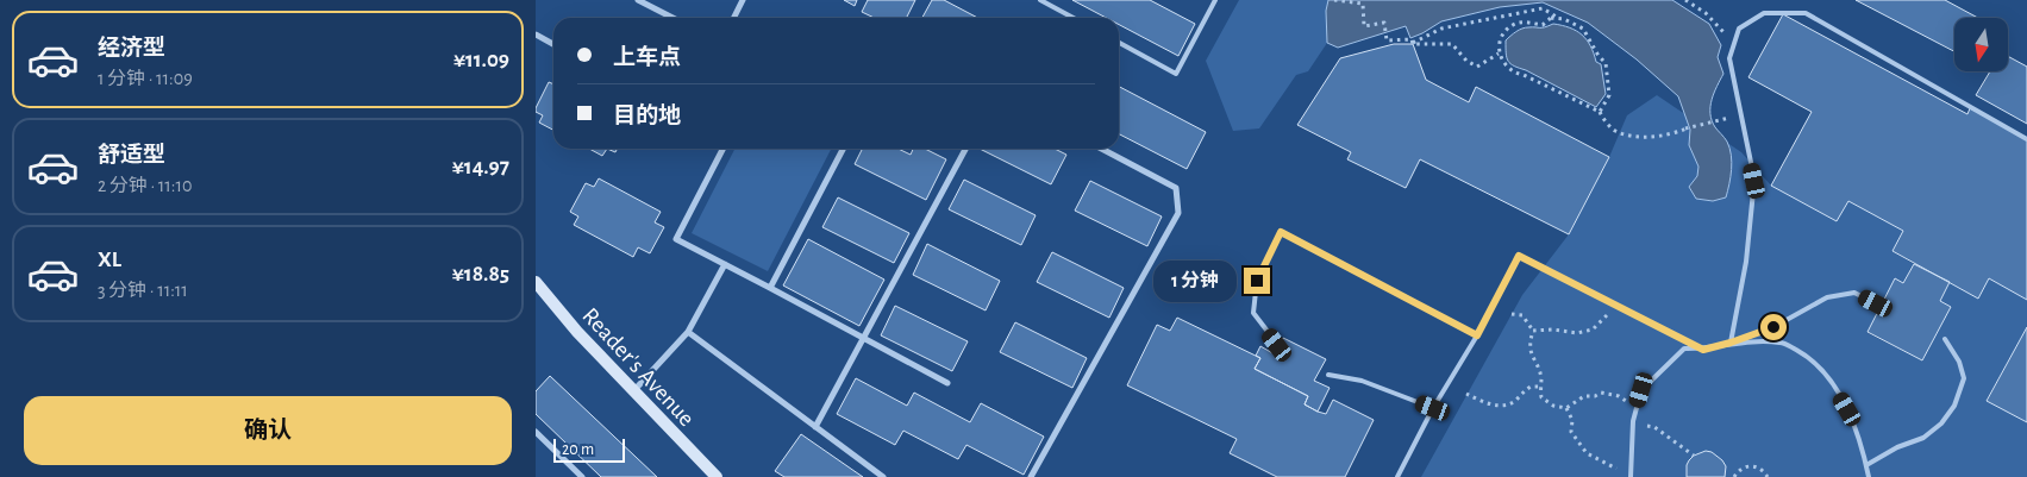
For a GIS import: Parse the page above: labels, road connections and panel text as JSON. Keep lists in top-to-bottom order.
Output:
{
  "streets": {
    "main road": ["Reader's Avenue"]
  },
  "scale_bar": "20 m",
  "north": "bottom",
  "page": {
    "list": [
      {
        "name": "经济型",
        "note": "1 分钟 · 11:09",
        "value": "¥11.09"
      },
      {
        "name": "舒适型",
        "note": "2 分钟 · 11:10",
        "value": "¥14.97"
      },
      {
        "name": "XL",
        "note": "3 分钟 · 11:11",
        "value": "¥18.85"
      }
    ],
    "banner": ["上车点", "目的地"],
    "bubble": "1 分钟",
    "buttons": "确认",
    "scale": "20 m"
  }
}
